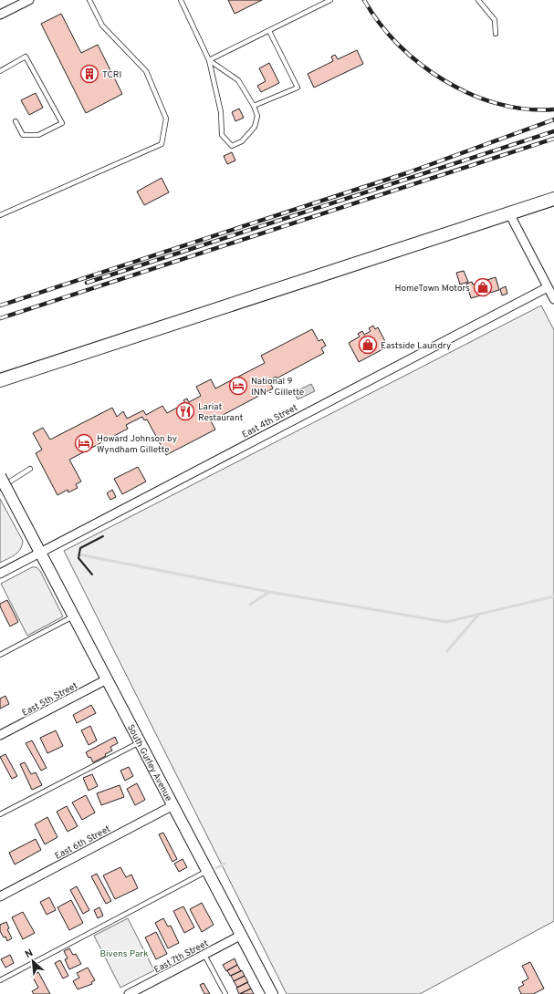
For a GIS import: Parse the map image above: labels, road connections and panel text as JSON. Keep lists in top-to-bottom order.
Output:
{
  "streets": {
    "street": [
      "East 4th Street",
      "East 5th Street",
      "South Gurley Avenue",
      "East 6th Street",
      "East 7th Street"
    ]
  },
  "crossings": [
    ["East 4th Street", "South Gurley Avenue"],
    ["East 5th Street", "South Gurley Avenue"],
    ["South Gurley Avenue", "East 6th Street"],
    ["South Gurley Avenue", "East 7th Street"]
  ],
  "parks": ["Bivens Park"],
  "places": {
    "building": ["TCRI"],
    "shop": ["HomeTown Motors", "Eastside Laundry"],
    "hotel": ["National 9 INN - Gillette", "Howard Johnson by Wyndham Gillette"],
    "restaurant": ["Lariat Restaurant"]
  },
  "north": "top left"
}
